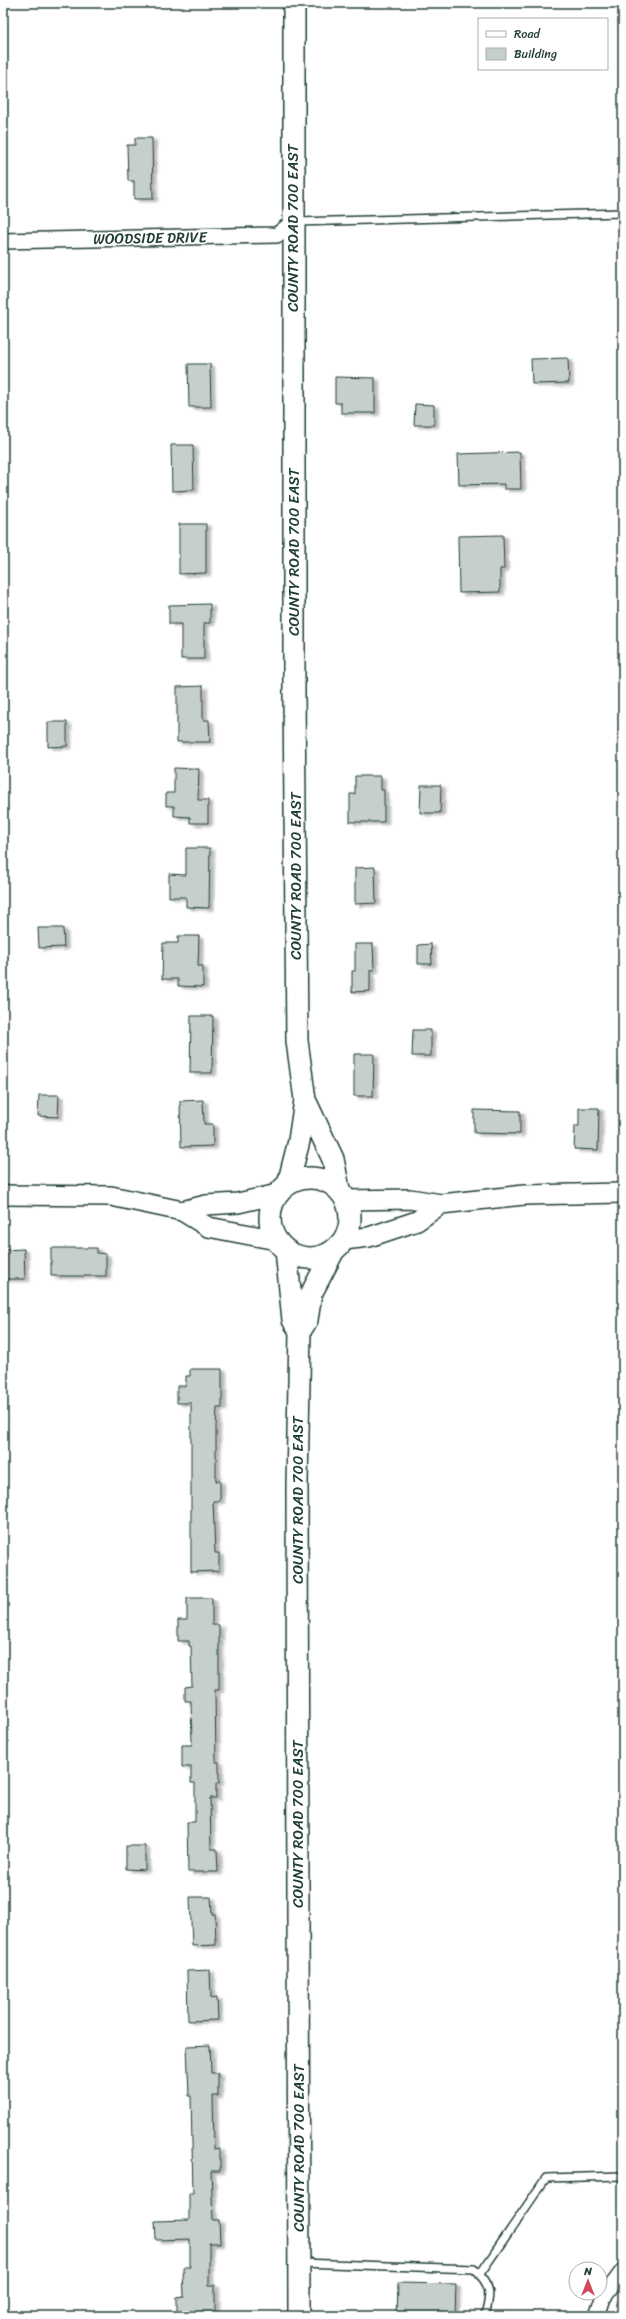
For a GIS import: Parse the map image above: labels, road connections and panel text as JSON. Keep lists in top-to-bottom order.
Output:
{
  "streets": {
    "main road": ["COUNTY ROAD 700 EAST"],
    "street": ["WOODSIDE DRIVE"]
  },
  "crossings": [
    ["COUNTY ROAD 700 EAST", "WOODSIDE DRIVE"]
  ],
  "legend": ["Road", "Building"],
  "north": "top"
}
